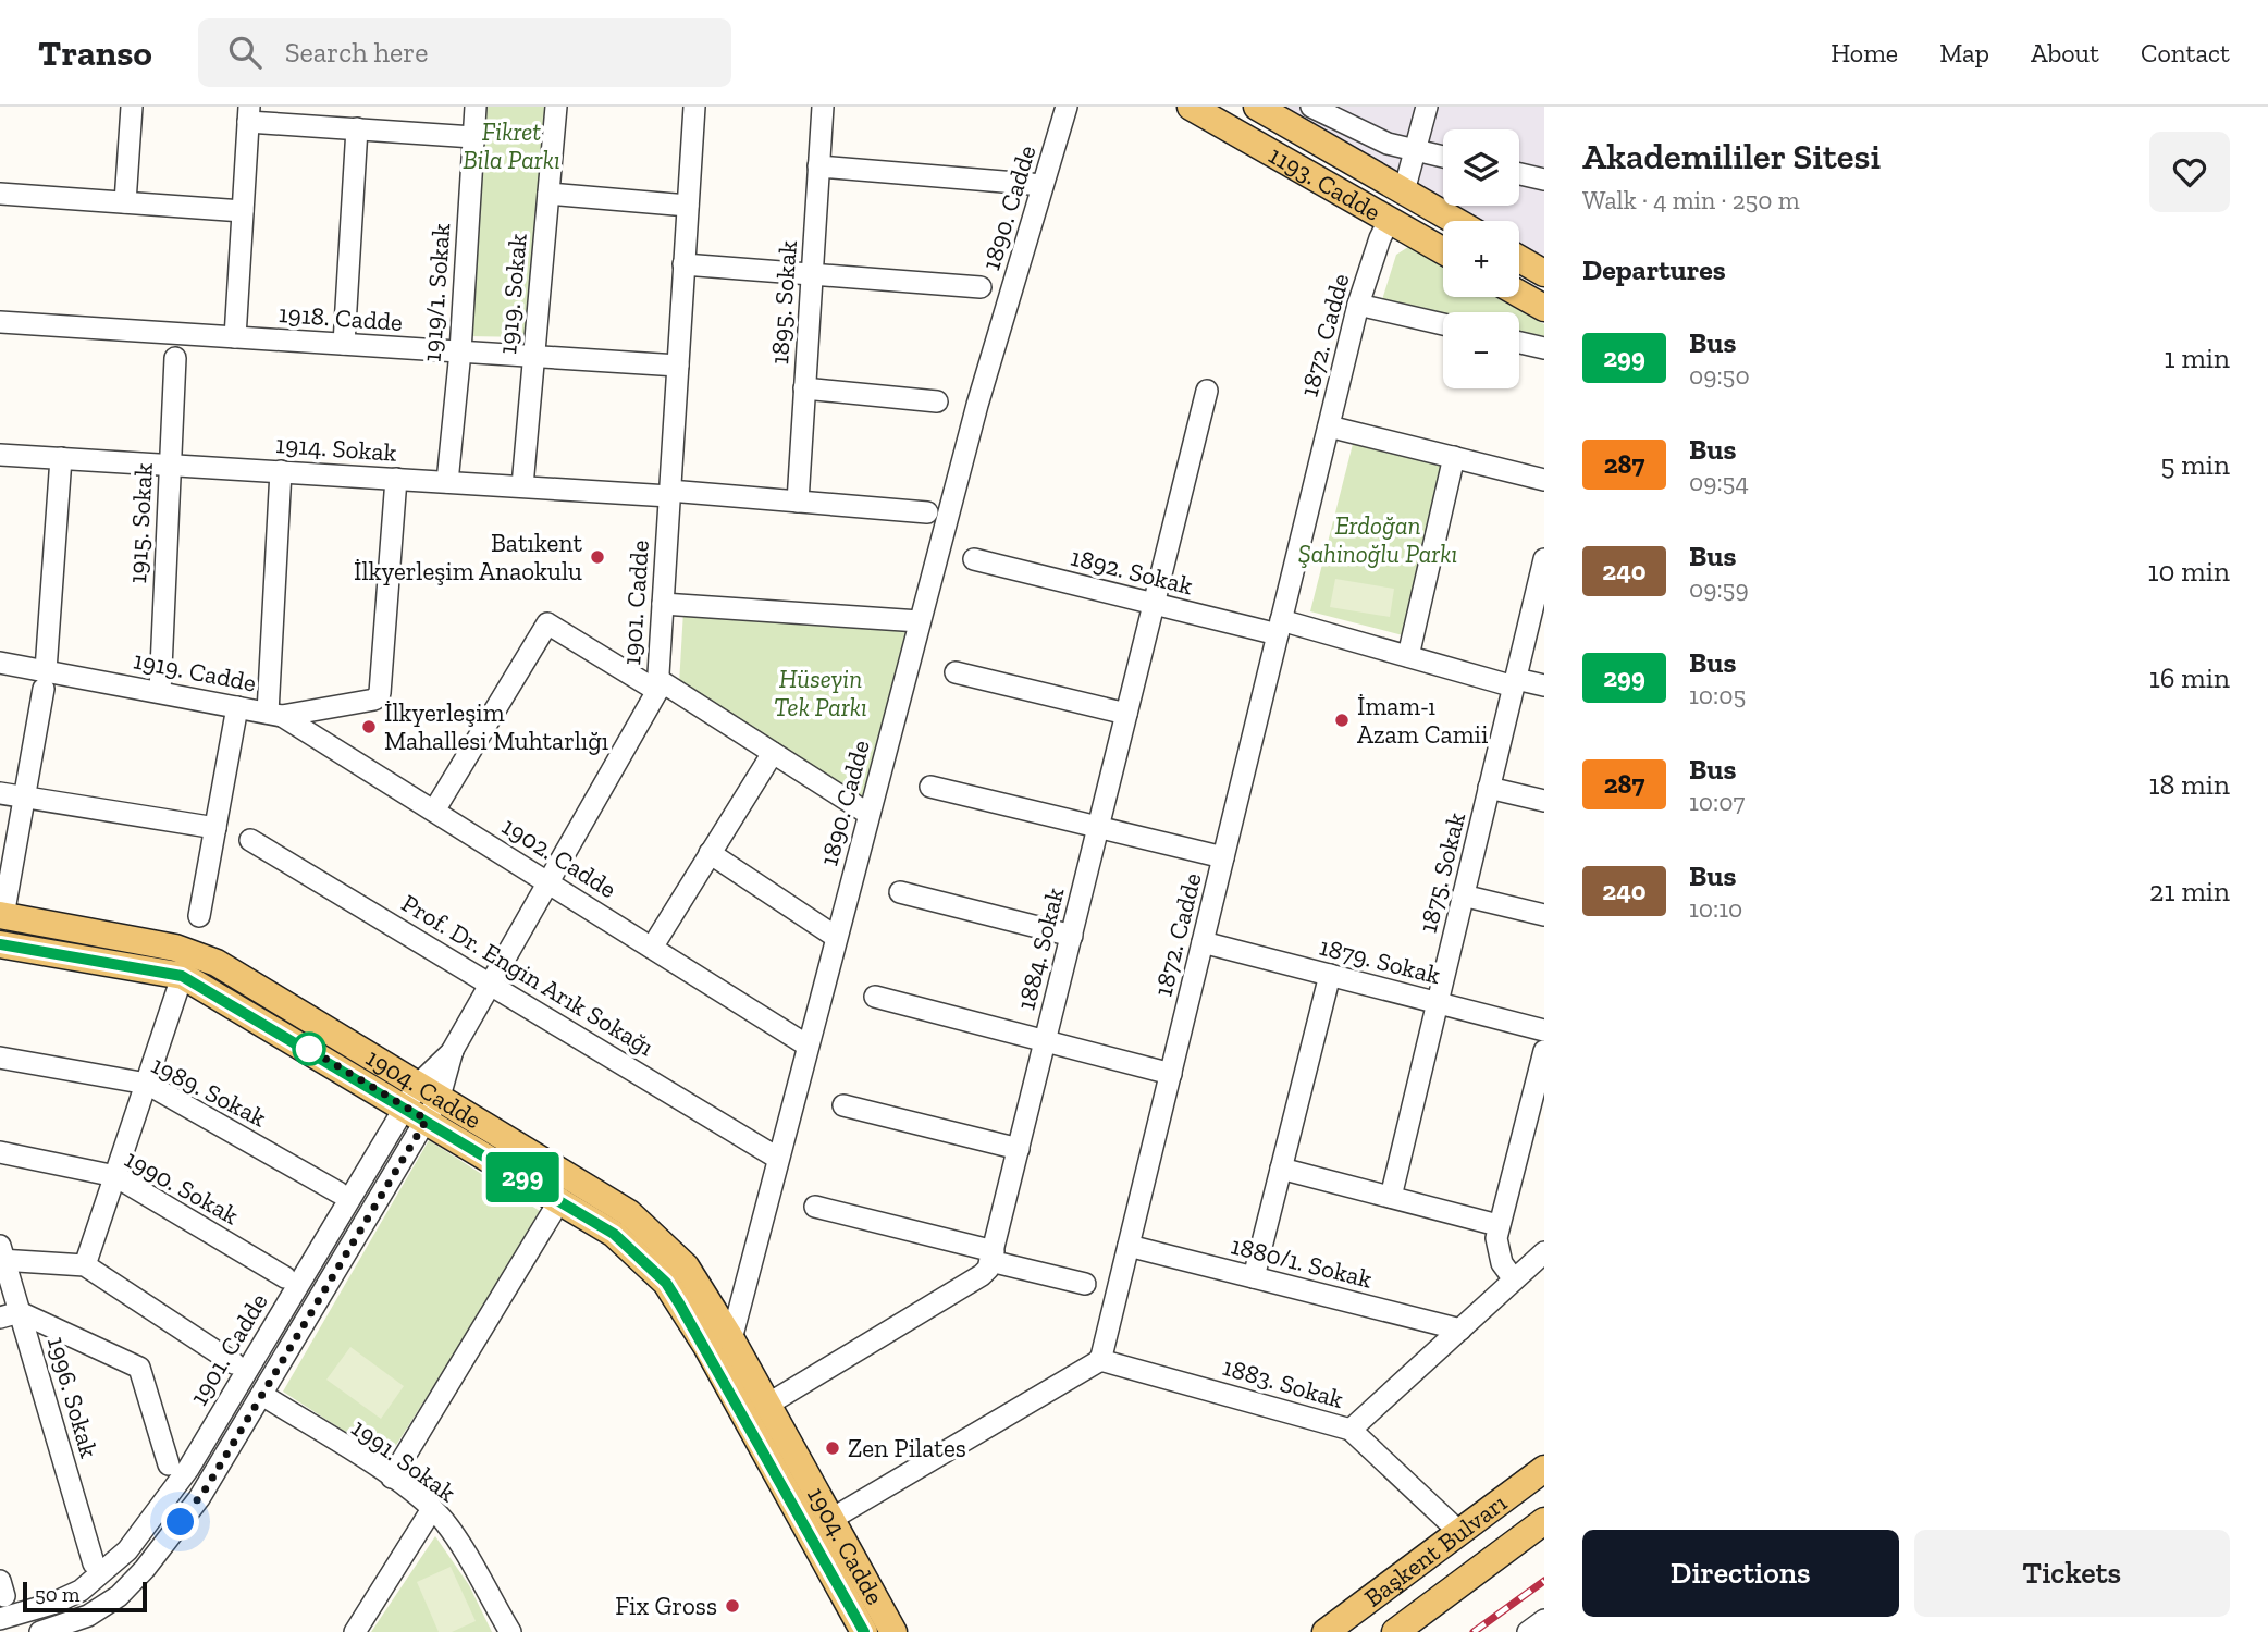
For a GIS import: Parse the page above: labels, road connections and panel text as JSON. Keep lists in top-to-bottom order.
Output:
{
  "streets": {
    "main road": ["1193. Cadde", "1904. Cadde", "Başkent Bulvarı"],
    "street": [
      "1890. Cadde",
      "1919/1. Sokak",
      "1919. Sokak",
      "1895. Sokak",
      "1918. Cadde",
      "1872. Cadde",
      "1914. Sokak",
      "1915. Sokak",
      "1892. Sokak",
      "1901. Cadde",
      "1919. Cadde",
      "1902. Cadde",
      "1875. Sokak",
      "1884. Sokak",
      "1879. Sokak",
      "Prof. Dr. Engin Arık Sokağı",
      "1989. Sokak",
      "1990. Sokak",
      "1880/1. Sokak",
      "1883. Sokak",
      "1996. Sokak",
      "1991. Sokak"
    ]
  },
  "crossings": [
    ["1193. Cadde", "1872. Cadde"],
    ["1890. Cadde", "1902. Cadde"],
    ["1890. Cadde", "Prof. Dr. Engin Arık Sokağı"],
    ["1890. Cadde", "1904. Cadde"],
    ["1919/1. Sokak", "1918. Cadde"],
    ["1919/1. Sokak", "1914. Sokak"],
    ["1919. Sokak", "1918. Cadde"],
    ["1919. Sokak", "1914. Sokak"],
    ["1895. Sokak", "1914. Sokak"],
    ["1918. Cadde", "1901. Cadde"],
    ["1872. Cadde", "1892. Sokak"],
    ["1872. Cadde", "1879. Sokak"],
    ["1872. Cadde", "1880/1. Sokak"],
    ["1872. Cadde", "1883. Sokak"],
    ["1914. Sokak", "1915. Sokak"],
    ["1914. Sokak", "1901. Cadde"],
    ["1914. Sokak", "1919. Cadde"],
    ["1915. Sokak", "1919. Cadde"],
    ["1892. Sokak", "1875. Sokak"],
    ["1892. Sokak", "1884. Sokak"],
    ["1901. Cadde", "1902. Cadde"],
    ["1901. Cadde", "Prof. Dr. Engin Arık Sokağı"],
    ["1901. Cadde", "1904. Cadde"],
    ["1901. Cadde", "1991. Sokak"],
    ["1919. Cadde", "1902. Cadde"],
    ["1875. Sokak", "1879. Sokak"],
    ["1883. Sokak", "Başkent Bulvarı"]
  ],
  "parks": ["Fikret Bila Parkı", "Erdoğan Şahinoğlu Parkı", "Hüseyin Tek Parkı"],
  "places": [
    "Batıkent İlkyerleşim Anaokulu",
    "İmam-ı Azam Camii",
    "İlkyerleşim Mahallesi Muhtarlığı",
    "Zen Pilates",
    "Fix Gross"
  ],
  "lines": ["bus line 299"],
  "scale_bar": "50 m",
  "page": {
    "header": "Transo",
    "search": "Search here",
    "nav": [
      "Home",
      "Map",
      "About",
      "Contact"
    ],
    "on_map": "299",
    "heading": [
      ["Akademililer Sitesi", "Walk · 4 min · 250 m"],
      "Departures"
    ],
    "map_buttons": ["+", "−"],
    "list": [
      {
        "mark": "299",
        "name": "Bus",
        "note": "09:50",
        "value": "1 min"
      },
      {
        "mark": "287",
        "name": "Bus",
        "note": "09:54",
        "value": "5 min"
      },
      {
        "mark": "240",
        "name": "Bus",
        "note": "09:59",
        "value": "10 min"
      },
      {
        "mark": "299",
        "name": "Bus",
        "note": "10:05",
        "value": "16 min"
      },
      {
        "mark": "287",
        "name": "Bus",
        "note": "10:07",
        "value": "18 min"
      },
      {
        "mark": "240",
        "name": "Bus",
        "note": "10:10",
        "value": "21 min"
      }
    ],
    "buttons": ["Directions", "Tickets"],
    "scale": "50 m"
  }
}
